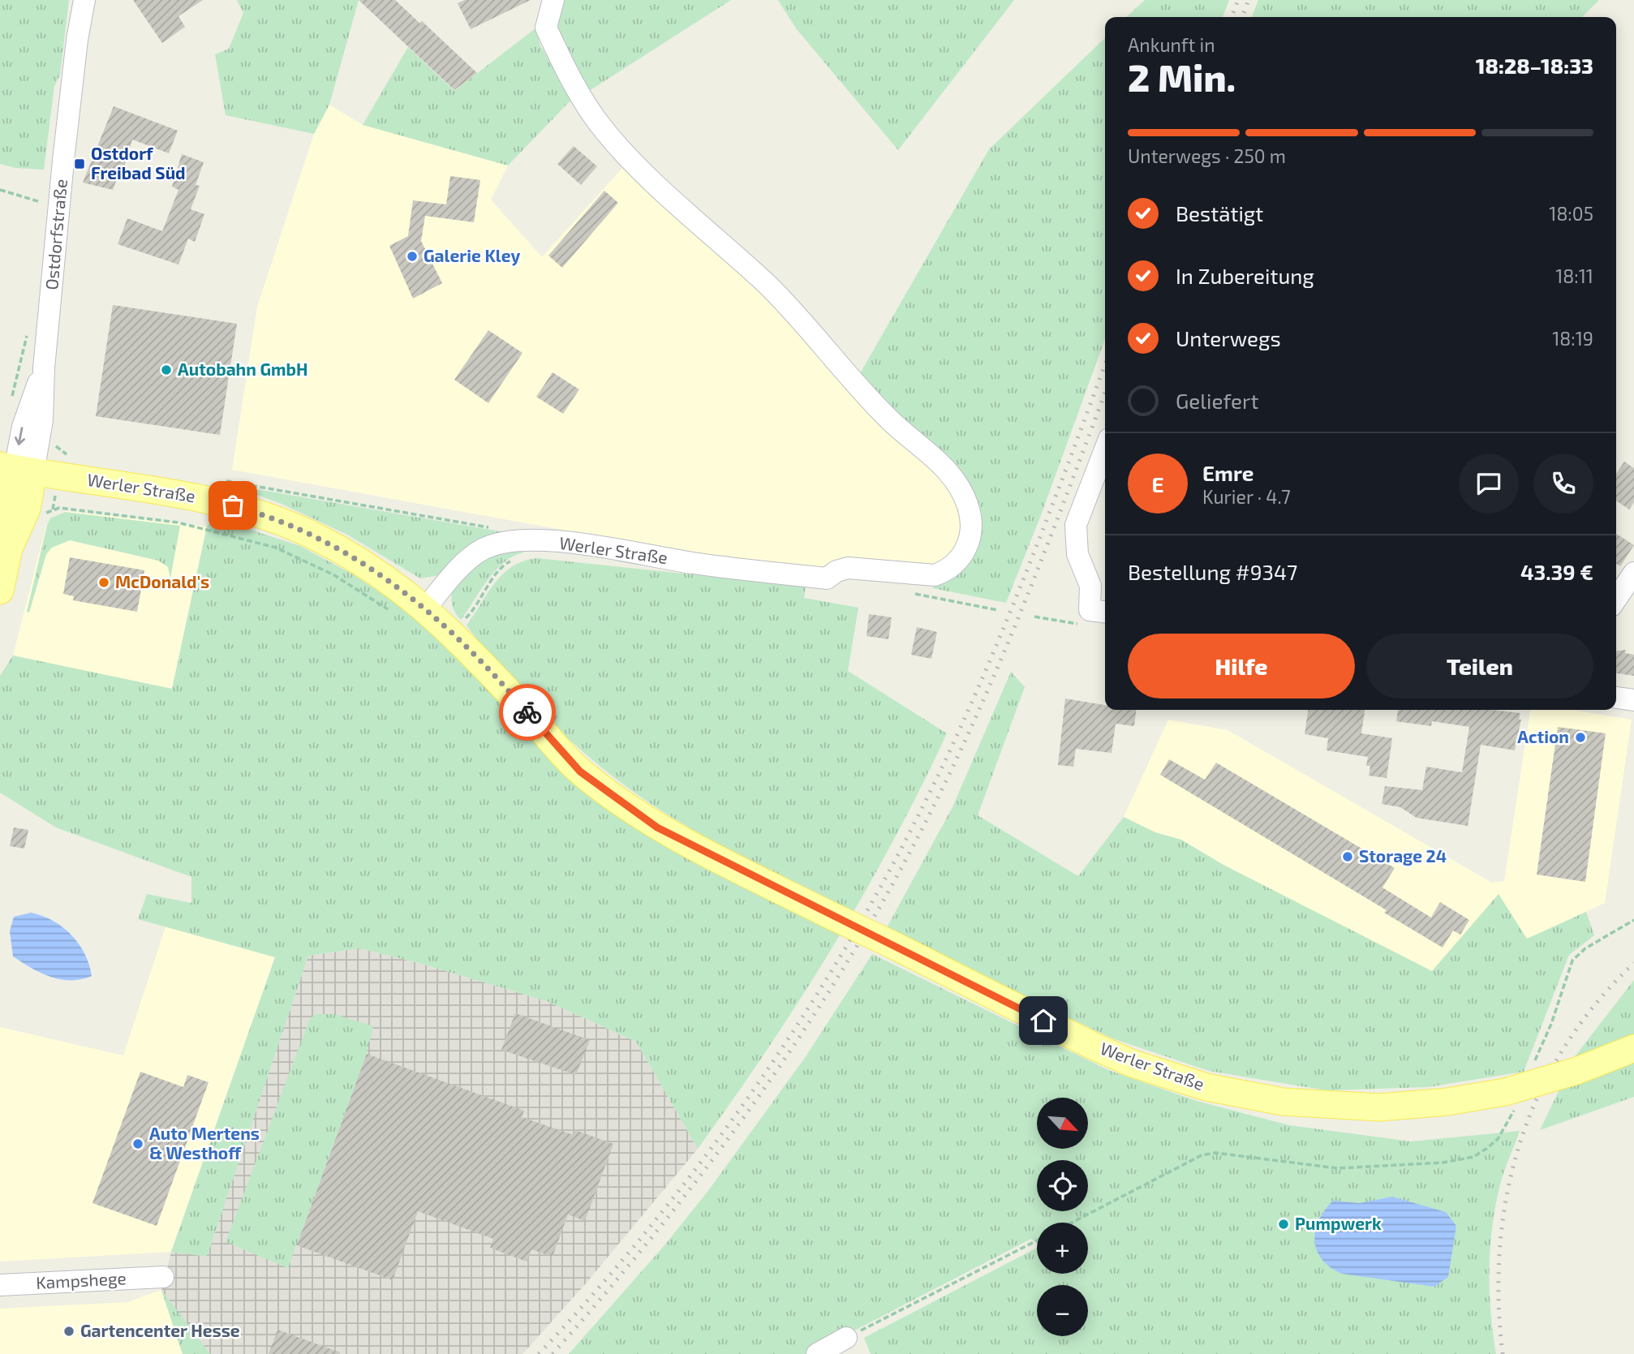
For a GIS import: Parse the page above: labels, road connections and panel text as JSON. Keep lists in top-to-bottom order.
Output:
{
  "streets": {
    "main road": ["Werler Straße"],
    "street": ["Ostdorfstraße", "Kampshege"]
  },
  "crossings": [
    ["Ostdorfstraße", "Werler Straße"]
  ],
  "places": {
    "transit": ["Ostdorf Freibad Süd"],
    "other": [
      "Galerie Kley",
      "Autobahn GmbH",
      "McDonald's",
      "Action",
      "Storage 24",
      "Auto Mertens & Westhoff",
      "Pumpwerk",
      "Gartencenter Hesse"
    ]
  },
  "north": "bottom right",
  "page": {
    "heading": ["2 Min.", "Ankunft in", "18:28–18:33"],
    "panel": [
      "Emre",
      "Kurier · 4.7",
      "Bestellung #9347",
      "43.39 €"
    ],
    "bar": "Unterwegs · 250 m",
    "list": [
      ["Bestätigt", "18:05"],
      ["In Zubereitung", "18:11"],
      ["Unterwegs", "18:19"],
      "Geliefert"
    ],
    "round": "E",
    "buttons": ["Hilfe", "Teilen"],
    "map_buttons": ["+", "−"]
  }
}
